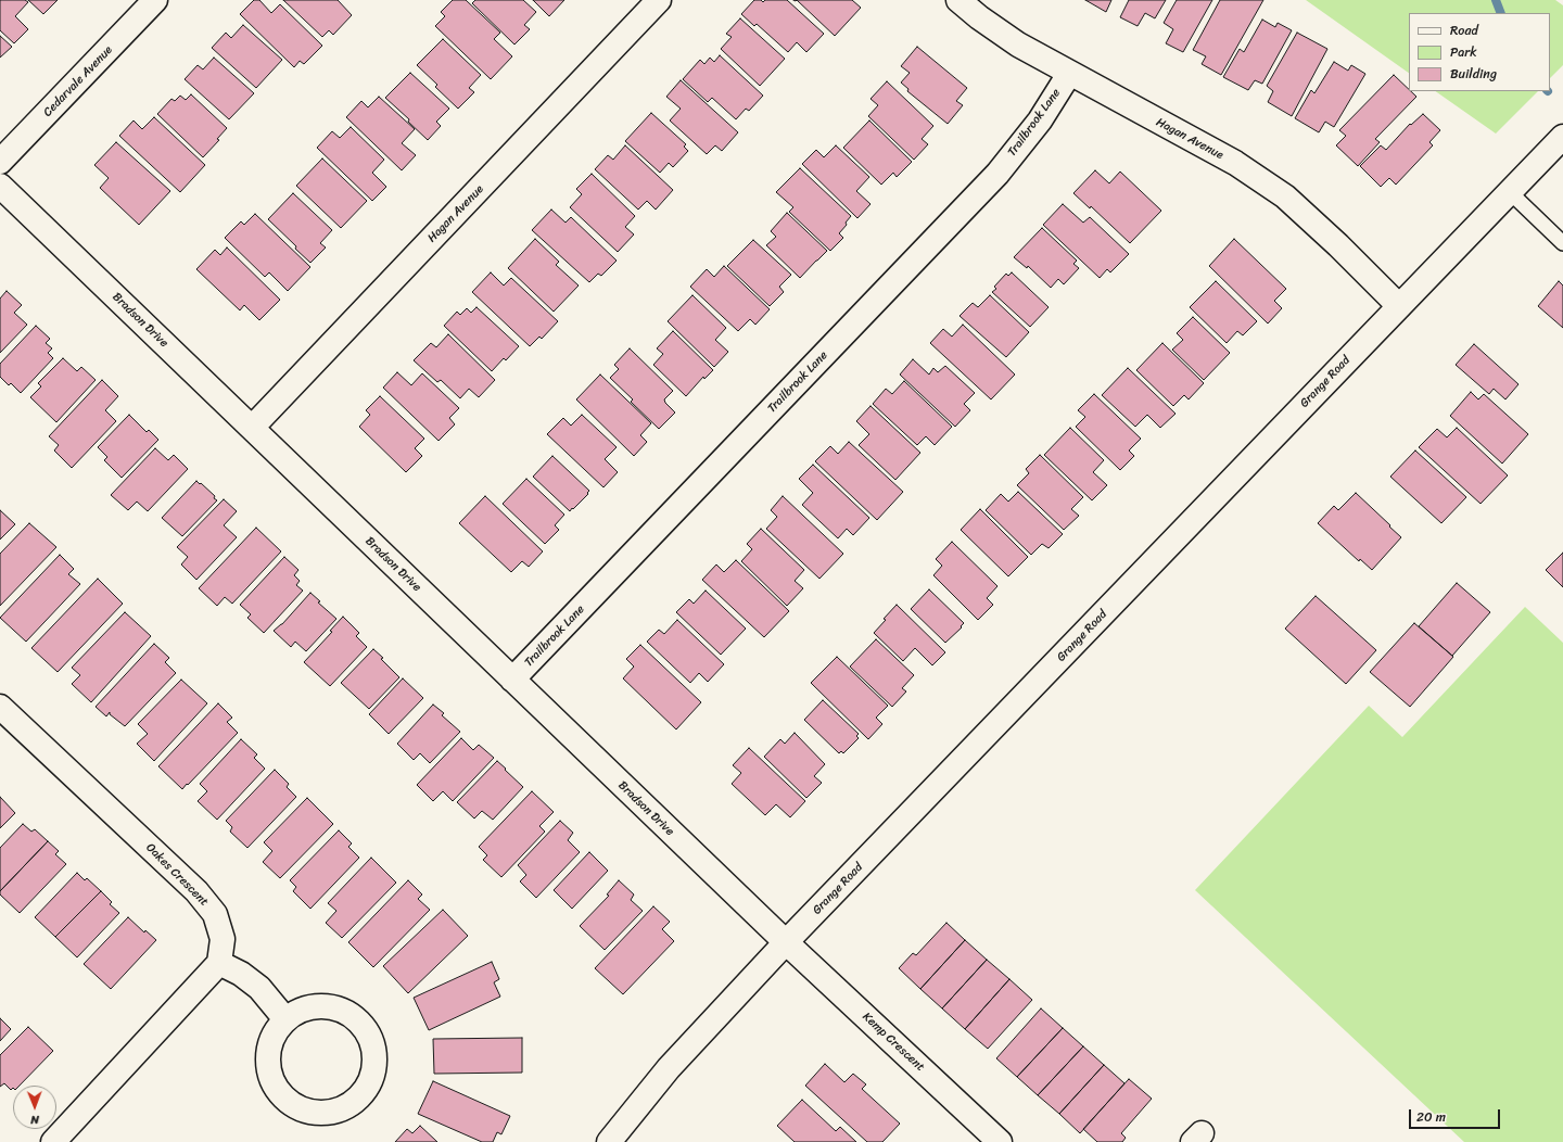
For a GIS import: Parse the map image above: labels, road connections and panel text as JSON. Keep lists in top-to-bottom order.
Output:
{
  "streets": {
    "street": [
      "Cedarvale Avenue",
      "Trailbrook Lane",
      "Hagan Avenue",
      "Bradson Drive",
      "Grange Road",
      "Oakes Crescent",
      "Kemp Crescent"
    ]
  },
  "crossings": [
    ["Trailbrook Lane", "Hagan Avenue"],
    ["Trailbrook Lane", "Bradson Drive"],
    ["Hagan Avenue", "Bradson Drive"],
    ["Hagan Avenue", "Grange Road"],
    ["Bradson Drive", "Grange Road"],
    ["Bradson Drive", "Kemp Crescent"],
    ["Grange Road", "Kemp Crescent"]
  ],
  "legend": ["Road", "Park", "Building"],
  "scale_bar": "20 m",
  "north": "bottom"
}
